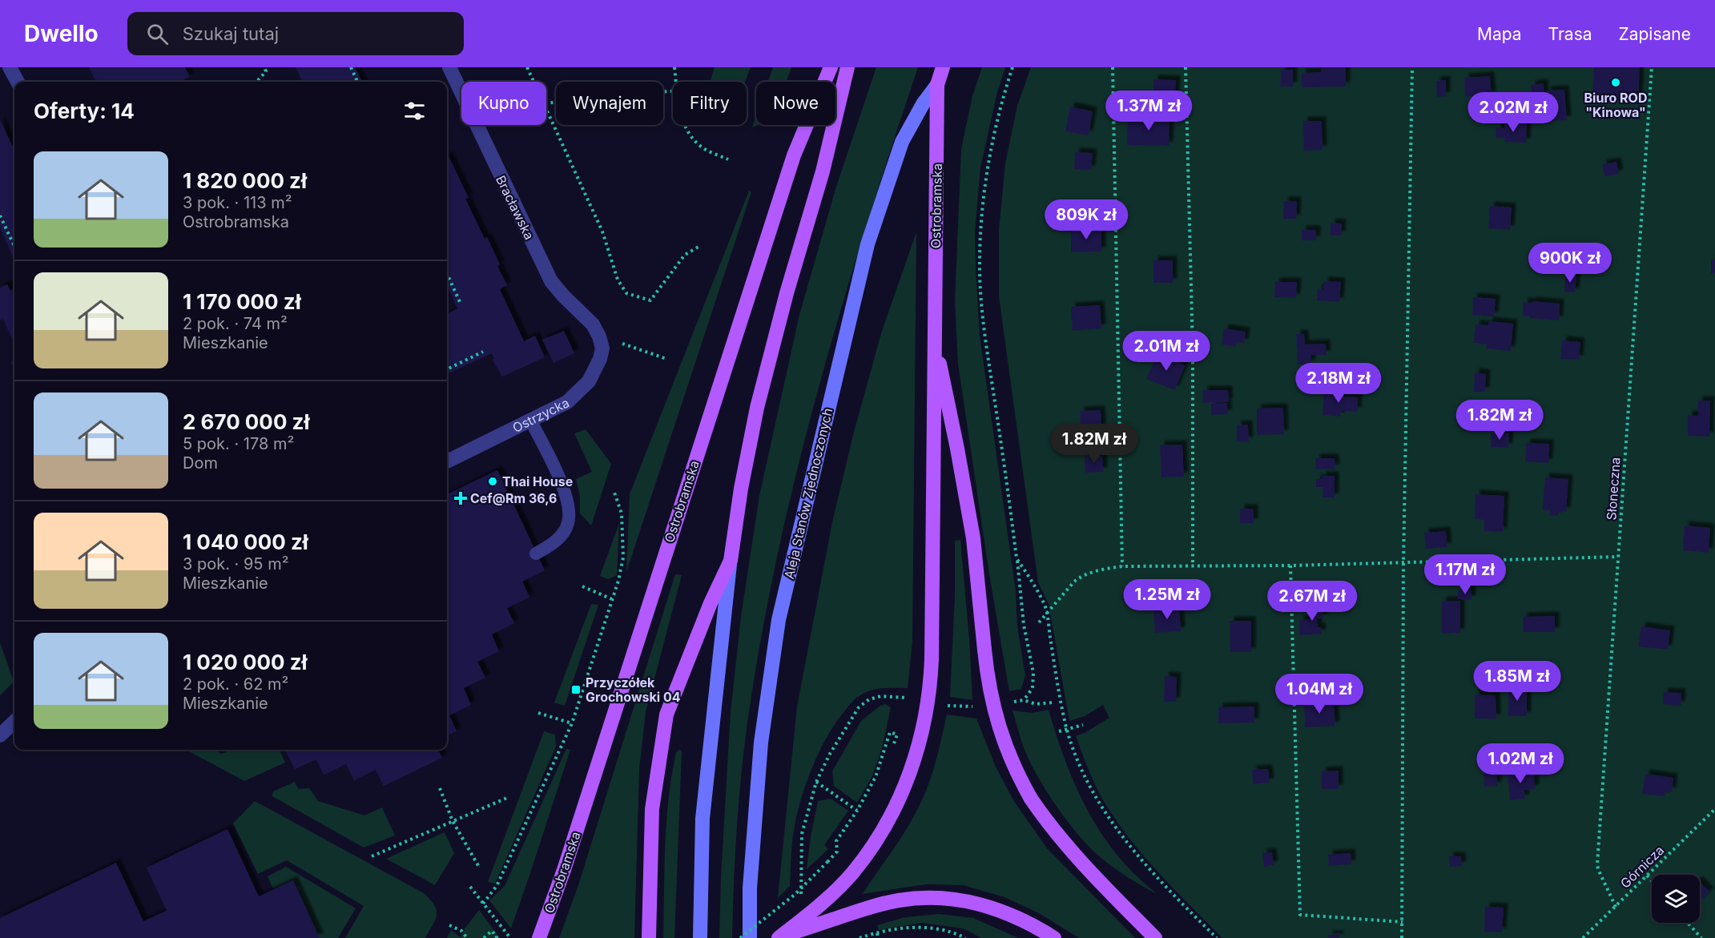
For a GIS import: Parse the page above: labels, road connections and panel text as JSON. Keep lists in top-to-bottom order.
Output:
{
  "streets": {
    "main road": ["Ostrobramska", "Aleja Stanów Zjednoczonych"],
    "street": ["Bracławska", "Ostrzycka"],
    "path": ["Słoneczna", "Górnicza"]
  },
  "crossings": [
    ["Ostrobramska", "Aleja Stanów Zjednoczonych"],
    ["Bracławska", "Ostrzycka"],
    ["Słoneczna", "Górnicza"]
  ],
  "places": {
    "other": ["Biuro ROD \"Kinowa\"", "Thai House"],
    "health": ["Cef@Rm 36,6"],
    "transit": ["Przyczółek Grochowski 04"]
  },
  "page": {
    "header": "Dwello",
    "search": "Szukaj tutaj",
    "nav": ["Mapa", "Trasa", "Zapisane"],
    "chip": [
      "Kupno",
      "Wynajem",
      "Filtry",
      "Nowe"
    ],
    "heading": "Oferty: 14",
    "price": [
      "1.37M zł",
      "2.02M zł",
      "809K zł",
      "900K zł",
      "2.01M zł",
      "2.18M zł",
      "1.82M zł",
      "1.82M zł",
      "1.17M zł",
      "1.25M zł",
      "2.67M zł",
      "1.85M zł",
      "1.04M zł",
      "1.02M zł"
    ],
    "list": [
      {
        "name": "1 820 000 zł",
        "note": "3 pok. · 113 m² · Ostrobramska"
      },
      {
        "name": "1 170 000 zł",
        "note": "2 pok. · 74 m² · Mieszkanie"
      },
      {
        "name": "2 670 000 zł",
        "note": "5 pok. · 178 m² · Dom"
      },
      {
        "name": "1 040 000 zł",
        "note": "3 pok. · 95 m² · Mieszkanie"
      },
      {
        "name": "1 020 000 zł",
        "note": "2 pok. · 62 m² · Mieszkanie"
      }
    ]
  }
}
